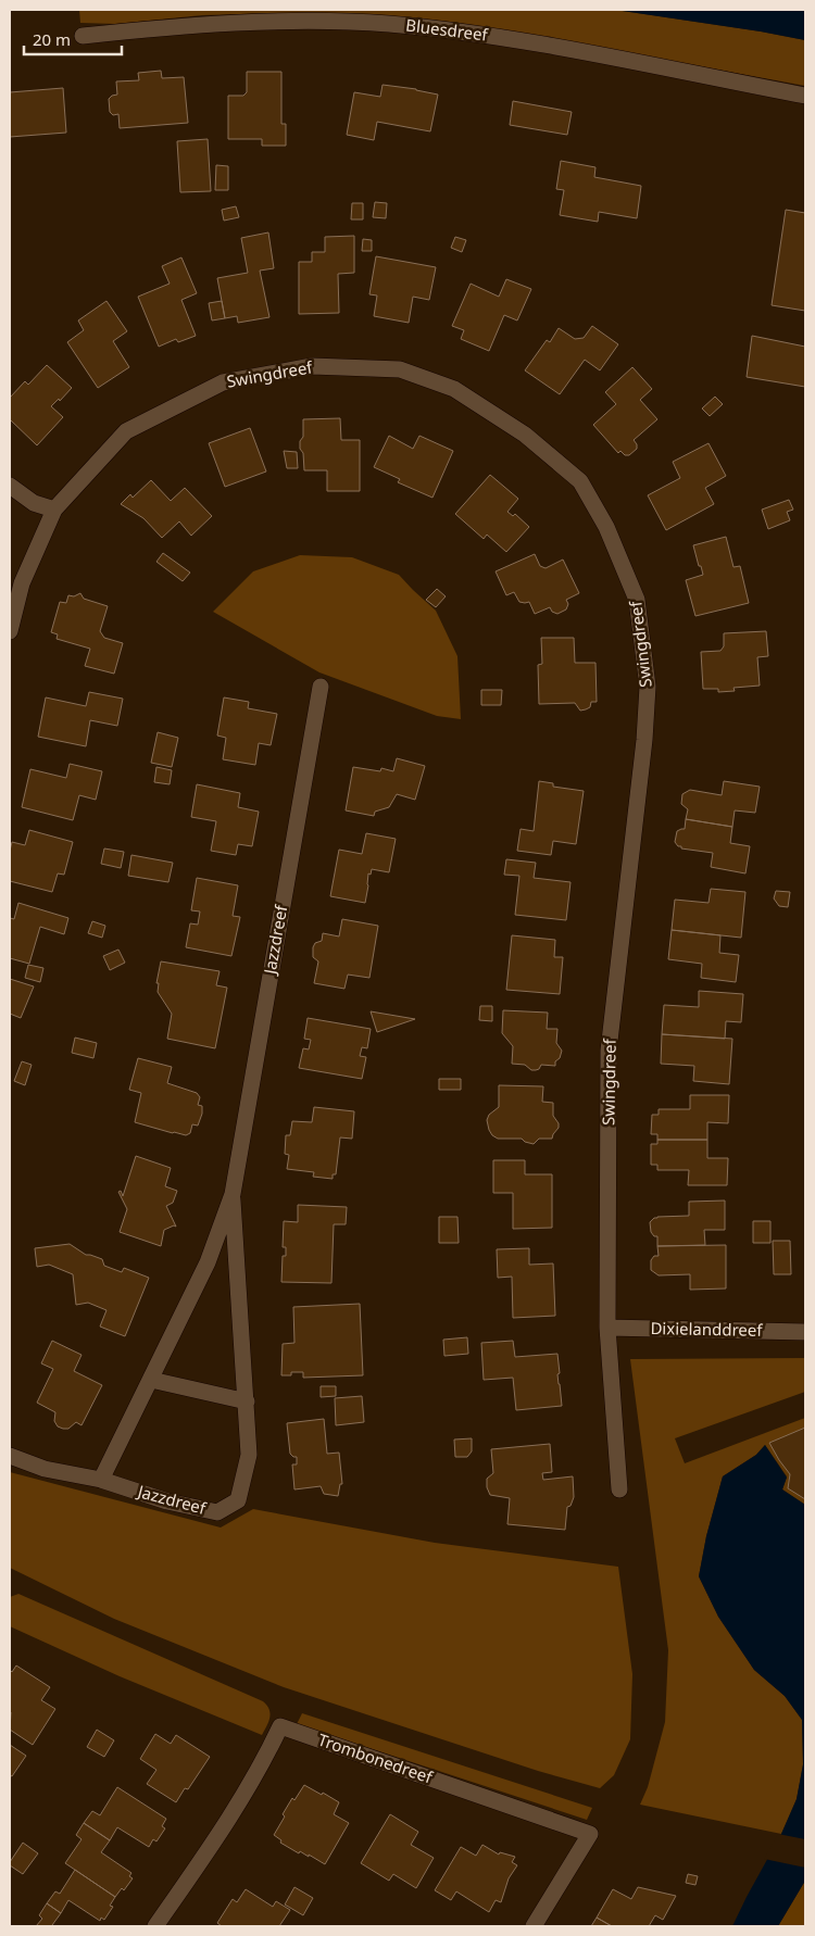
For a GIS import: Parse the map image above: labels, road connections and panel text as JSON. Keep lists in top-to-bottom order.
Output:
{
  "streets": {
    "street": [
      "Bluesdreef",
      "Swingdreef",
      "Jazzdreef",
      "Dixielanddreef",
      "Trombonedreef"
    ]
  },
  "crossings": [
    ["Swingdreef", "Dixielanddreef"]
  ],
  "scale_bar": "20 m"
}
